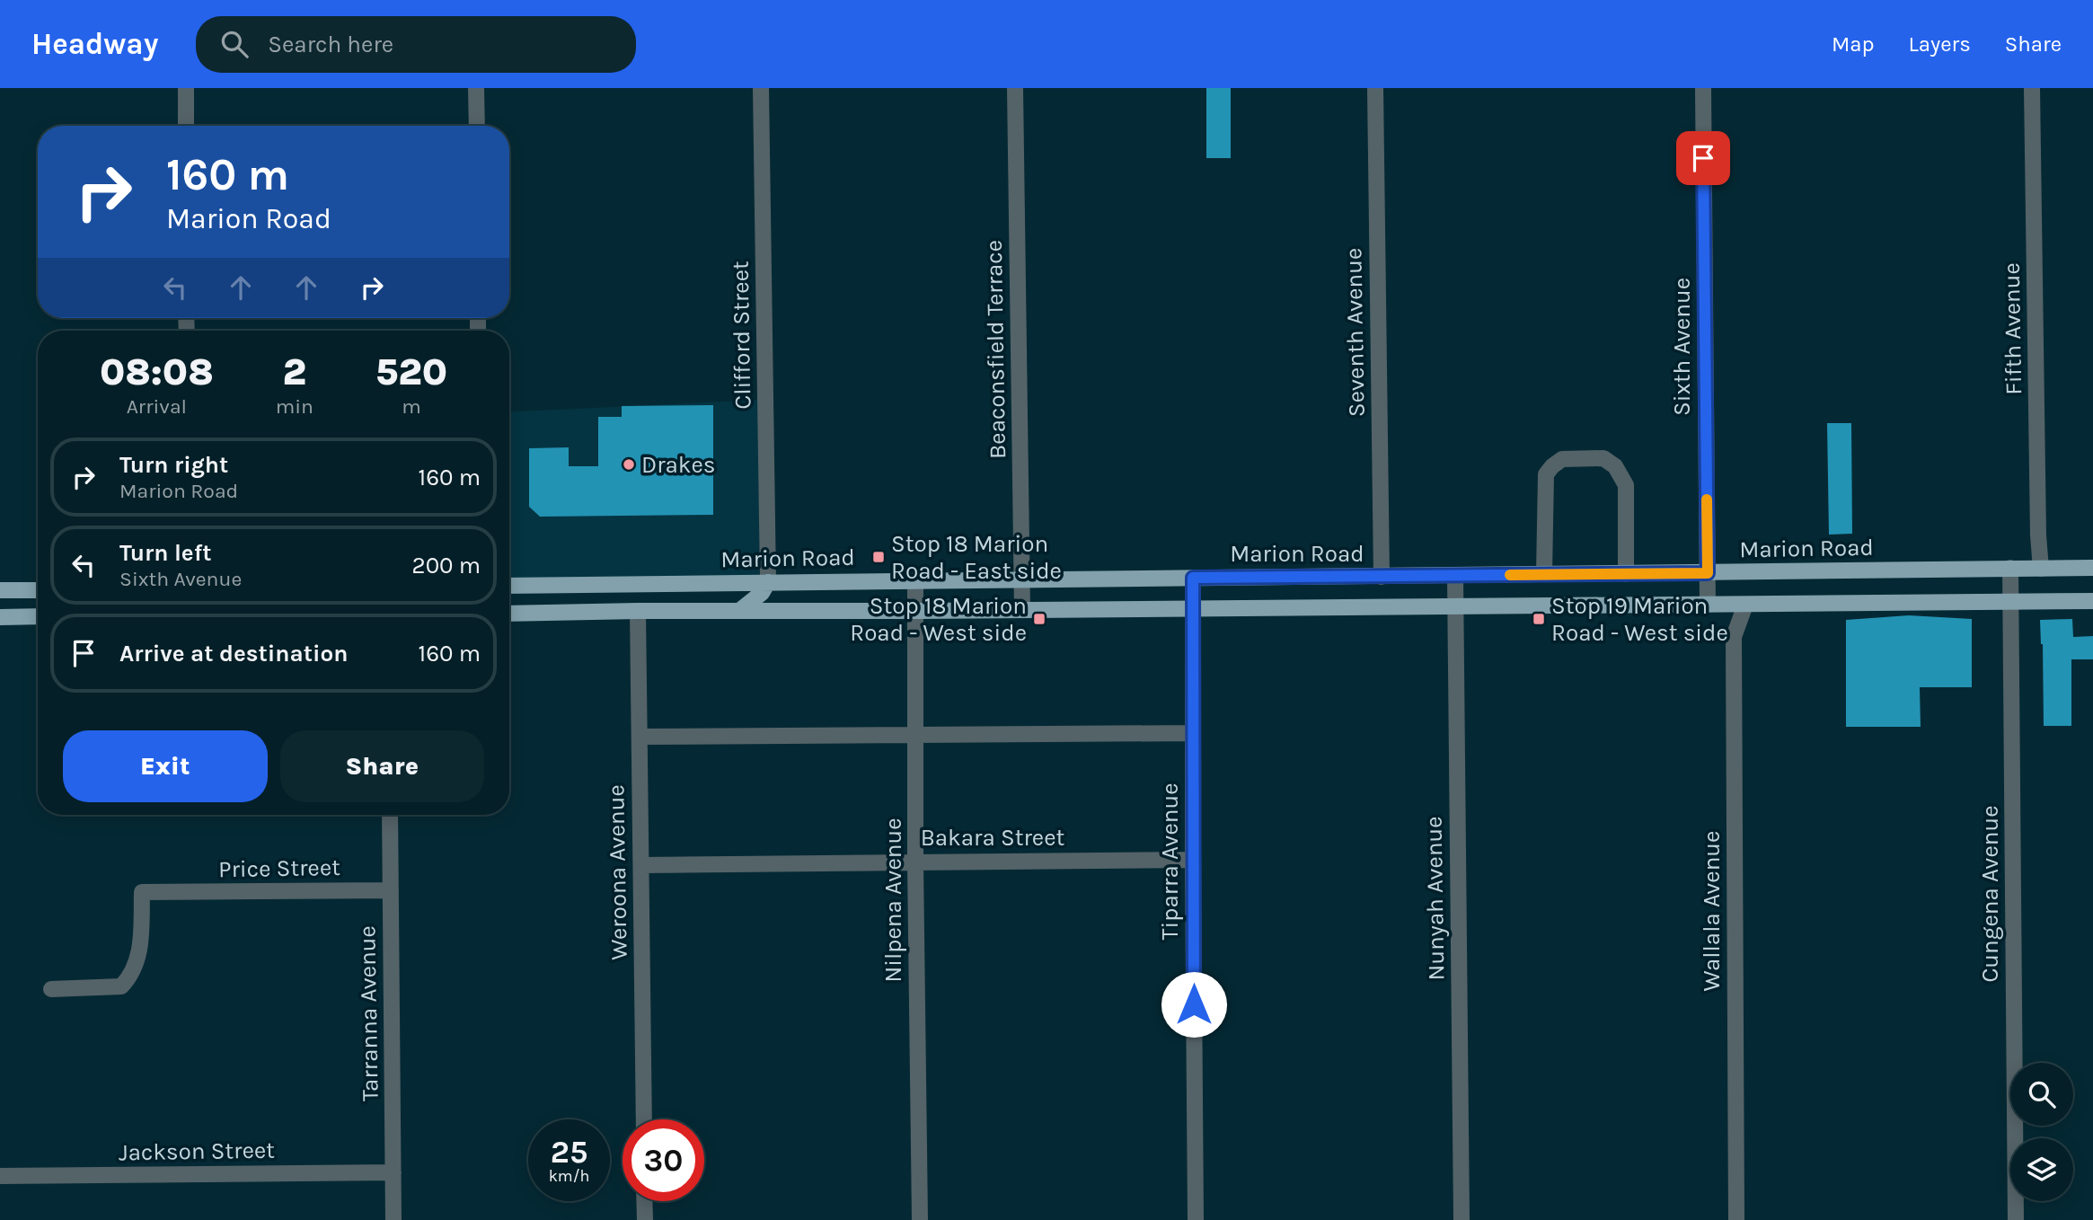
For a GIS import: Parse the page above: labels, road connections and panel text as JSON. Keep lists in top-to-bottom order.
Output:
{
  "streets": {
    "main road": ["Marion Road"],
    "street": [
      "Fifth Avenue",
      "Seventh Avenue",
      "Clifford Street",
      "Sixth Avenue",
      "Beaconsfield Terrace",
      "Bakara Street",
      "Tiparra Avenue",
      "Price Street",
      "Weroona Avenue",
      "Cungena Avenue",
      "Nunyah Avenue",
      "Nilpena Avenue",
      "Wallala Avenue",
      "Tarranna Avenue",
      "Jackson Street"
    ]
  },
  "crossings": [
    ["Fifth Avenue", "Marion Road"],
    ["Seventh Avenue", "Marion Road"],
    ["Clifford Street", "Marion Road"],
    ["Sixth Avenue", "Marion Road"],
    ["Beaconsfield Terrace", "Marion Road"],
    ["Marion Road", "Tiparra Avenue"],
    ["Marion Road", "Cungena Avenue"],
    ["Marion Road", "Nunyah Avenue"],
    ["Marion Road", "Nilpena Avenue"],
    ["Bakara Street", "Tiparra Avenue"],
    ["Bakara Street", "Weroona Avenue"],
    ["Bakara Street", "Nilpena Avenue"],
    ["Price Street", "Tarranna Avenue"],
    ["Tarranna Avenue", "Jackson Street"]
  ],
  "places": {
    "other": ["Drakes"],
    "transit": ["Stop 18 Marion Road - East side", "Stop 18 Marion Road - West side", "Stop 19 Marion Road - West side"]
  },
  "page": {
    "header": "Headway",
    "search": "Search here",
    "nav": ["Map", "Layers", "Share"],
    "turn": ["160 m", "Marion Road"],
    "eta": [
      "08:08",
      "Arrival",
      "2",
      "min",
      "520",
      "m"
    ],
    "list": [
      {
        "name": "Turn right",
        "note": "Marion Road",
        "value": "160 m"
      },
      {
        "name": "Turn left",
        "note": "Sixth Avenue",
        "value": "200 m"
      },
      {
        "name": "Arrive at destination",
        "value": "160 m"
      }
    ],
    "buttons": ["Exit", "Share"],
    "speed": "25 km/h",
    "limit": "30"
  }
}
